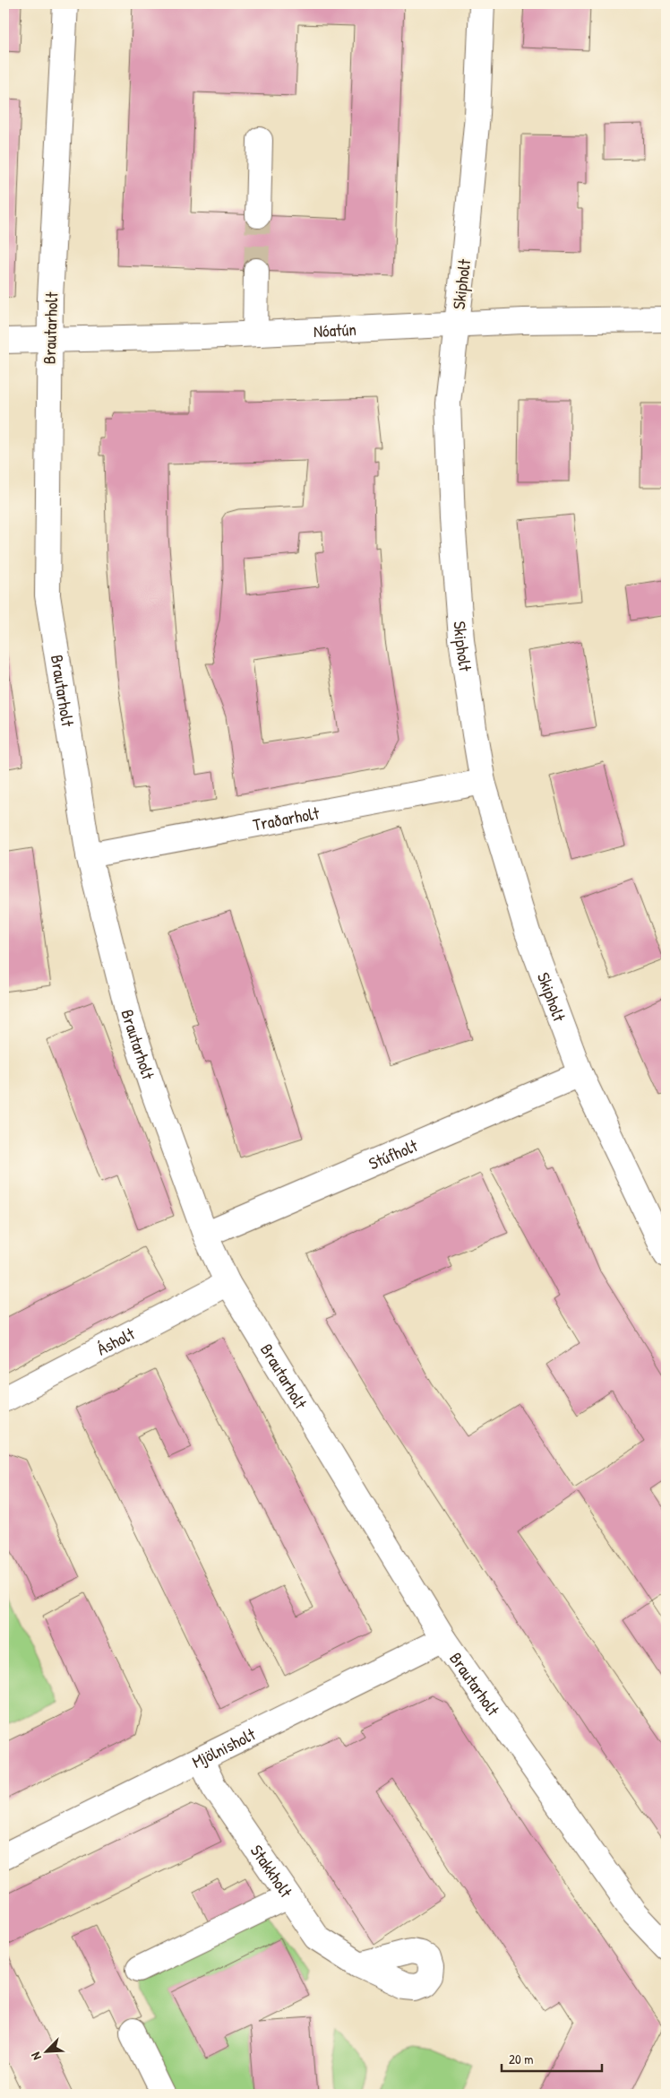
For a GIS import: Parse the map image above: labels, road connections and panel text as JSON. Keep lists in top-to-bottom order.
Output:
{
  "streets": {
    "street": [
      "Skipholt",
      "Brautarholt",
      "Nóatún",
      "Traðarholt",
      "Stúfholt",
      "Ásholt",
      "Mjölnisholt",
      "Stakkholt"
    ]
  },
  "crossings": [
    ["Skipholt", "Nóatún"],
    ["Skipholt", "Traðarholt"],
    ["Skipholt", "Stúfholt"],
    ["Brautarholt", "Nóatún"],
    ["Brautarholt", "Traðarholt"],
    ["Brautarholt", "Stúfholt"],
    ["Brautarholt", "Ásholt"],
    ["Brautarholt", "Mjölnisholt"],
    ["Mjölnisholt", "Stakkholt"]
  ],
  "scale_bar": "20 m",
  "north": "bottom left"
}
